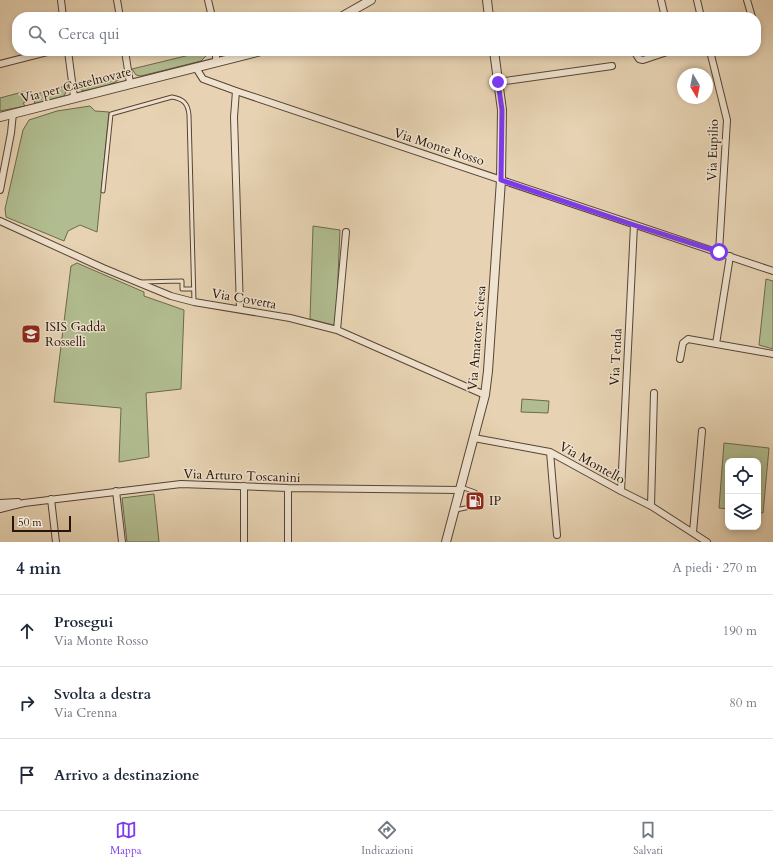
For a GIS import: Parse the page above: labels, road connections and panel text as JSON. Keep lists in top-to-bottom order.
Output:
{
  "streets": {
    "street": [
      "Via per Castelnovate",
      "Via Monte Rosso",
      "Via Eupilio",
      "Via Covetta",
      "Via Amatore Sciesa",
      "Via Tenda",
      "Via Montello",
      "Via Arturo Toscanini"
    ]
  },
  "crossings": [
    ["Via per Castelnovate", "Via Monte Rosso"],
    ["Via Monte Rosso", "Via Eupilio"],
    ["Via Monte Rosso", "Via Amatore Sciesa"],
    ["Via Monte Rosso", "Via Tenda"],
    ["Via Covetta", "Via Amatore Sciesa"],
    ["Via Amatore Sciesa", "Via Montello"],
    ["Via Amatore Sciesa", "Via Arturo Toscanini"],
    ["Via Tenda", "Via Montello"]
  ],
  "places": {
    "school or university": ["ISIS Gadda Rosselli"],
    "fuel station": ["IP"]
  },
  "scale_bar": "50 m",
  "north": "bottom",
  "page": {
    "search": "Cerca qui",
    "scale": "50 m",
    "heading": ["4 min", "A piedi · 270 m"],
    "list": [
      ["Prosegui", "Via Monte Rosso", "190 m"],
      ["Svolta a destra", "Via Crenna", "80 m"],
      "Arrivo a destinazione"
    ],
    "nav": ["Mappa", "Indicazioni", "Salvati"]
  }
}
